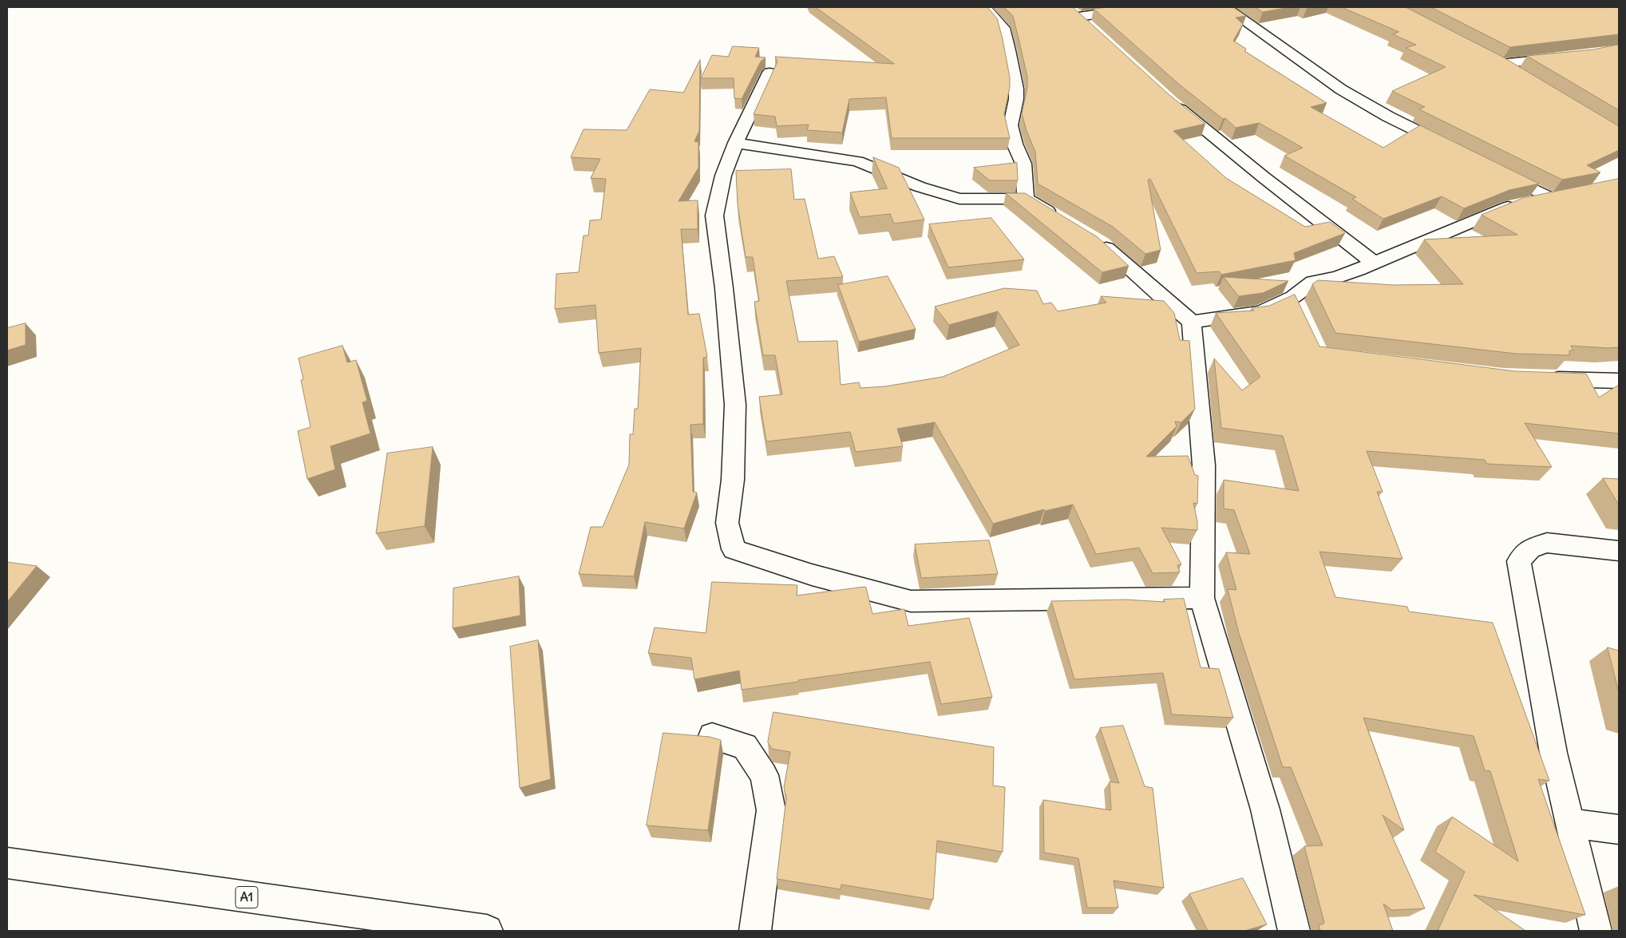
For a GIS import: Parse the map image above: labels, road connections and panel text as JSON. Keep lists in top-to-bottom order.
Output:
{
  "streets": {
    "main road": ["A1"]
  }
}
